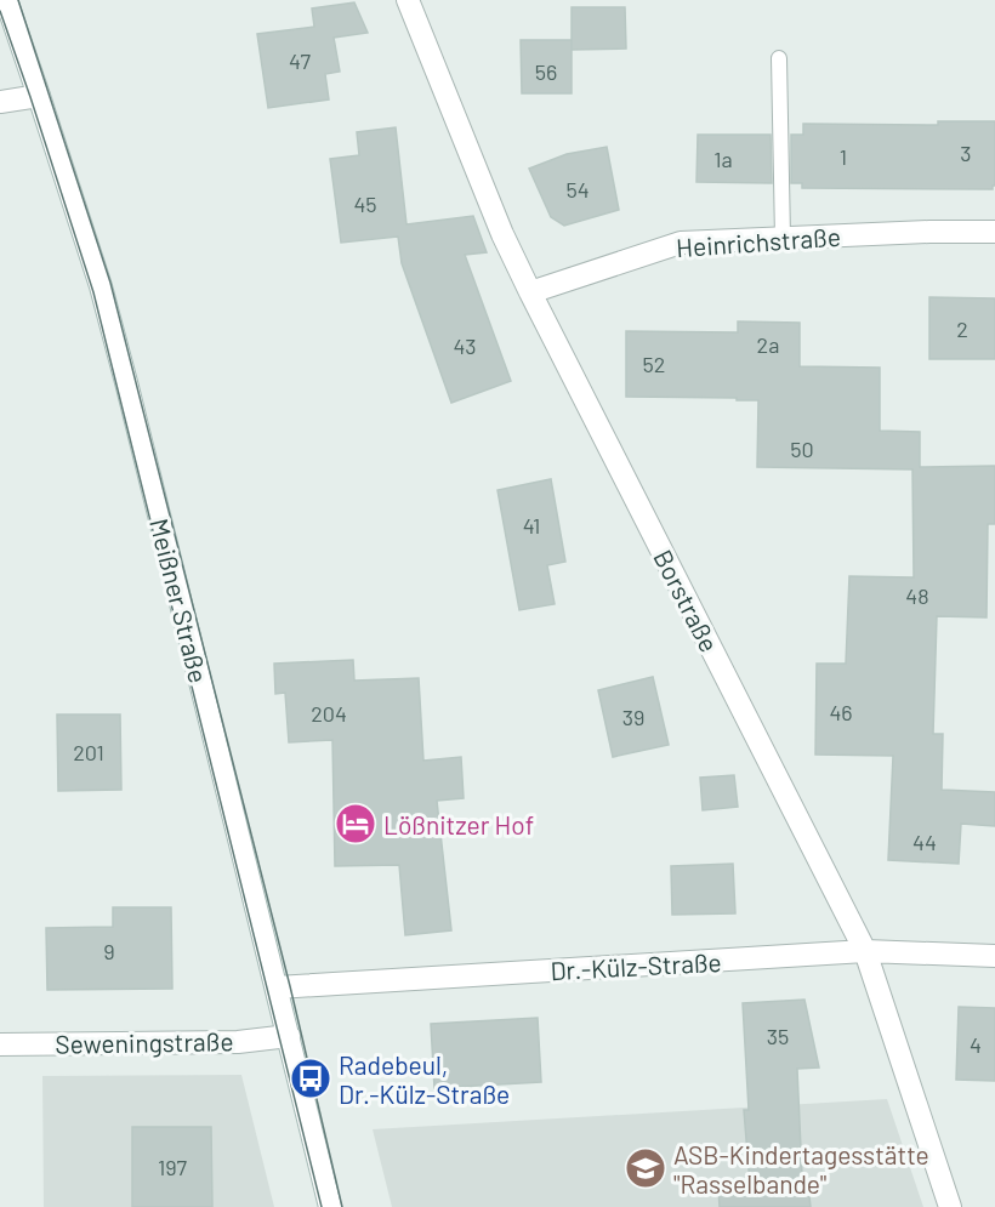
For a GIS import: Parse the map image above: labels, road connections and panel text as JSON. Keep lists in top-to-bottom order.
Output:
{
  "streets": {
    "street": [
      "Heinrichstraße",
      "Meißner Straße",
      "Borstraße",
      "Dr.-Külz-Straße",
      "Seweningstraße"
    ]
  },
  "crossings": [
    ["Heinrichstraße", "Borstraße"],
    ["Meißner Straße", "Dr.-Külz-Straße"],
    ["Meißner Straße", "Seweningstraße"],
    ["Borstraße", "Dr.-Külz-Straße"]
  ],
  "places": {
    "hotel": ["Lößnitzer Hof"],
    "bus stop": ["Radebeul, Dr.-Külz-Straße"],
    "school or university": ["ASB-Kindertagesstätte \"Rasselbande\""]
  },
  "house_numbers": [
    "47",
    "56",
    "3",
    "1",
    "1a",
    "54",
    "45",
    "2",
    "2a",
    "43",
    "52",
    "50",
    "41",
    "48",
    "46",
    "204",
    "39",
    "201",
    "44",
    "9",
    "35",
    "4",
    "197"
  ]
}
